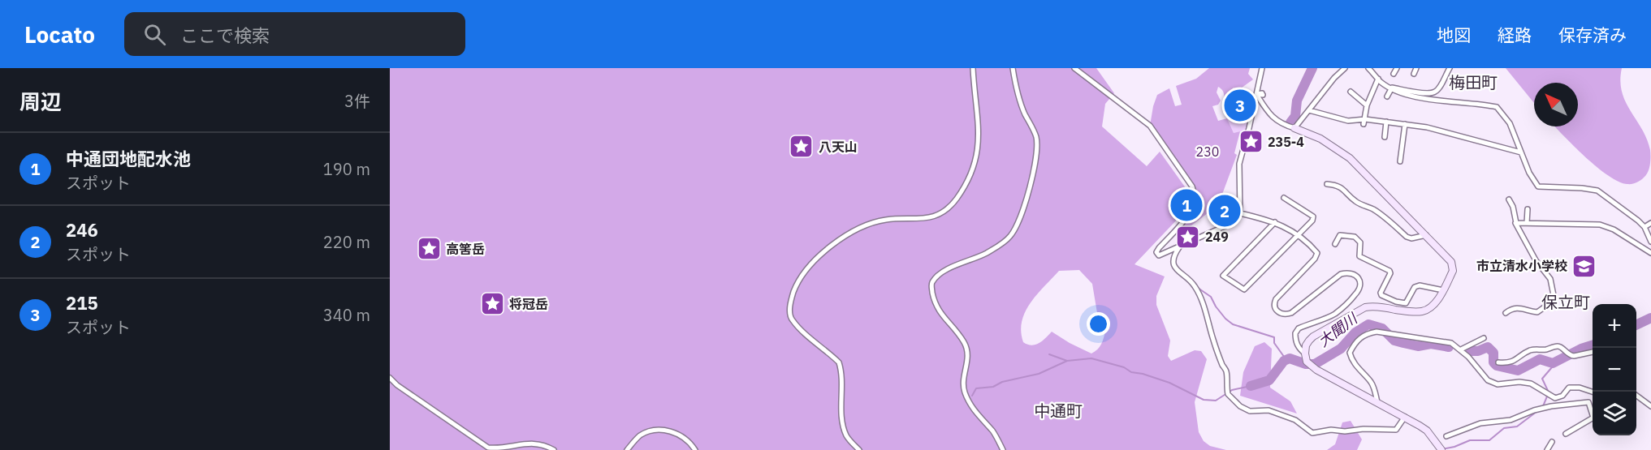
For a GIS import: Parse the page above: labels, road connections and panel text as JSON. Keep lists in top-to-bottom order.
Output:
{
  "districts": ["梅田町", "保立町", "中通町"],
  "water": ["大聞川"],
  "parks": ["230"],
  "places": {
    "place": [
      "235-4",
      "八天山",
      "249",
      "高筈岳",
      "将冠岳"
    ],
    "school or university": ["市立清水小学校"]
  },
  "north": "top left",
  "page": {
    "header": "Locato",
    "search": "ここで検索",
    "nav": ["地図", "経路", "保存済み"],
    "heading": ["周辺", "3件"],
    "pins": ["3", "1", "2"],
    "list": [
      {
        "mark": "1",
        "name": "中通団地配水池",
        "note": "スポット",
        "value": "190 m"
      },
      {
        "mark": "2",
        "name": "246",
        "note": "スポット",
        "value": "220 m"
      },
      {
        "mark": "3",
        "name": "215",
        "note": "スポット",
        "value": "340 m"
      }
    ],
    "map_buttons": ["+", "−"]
  }
}
